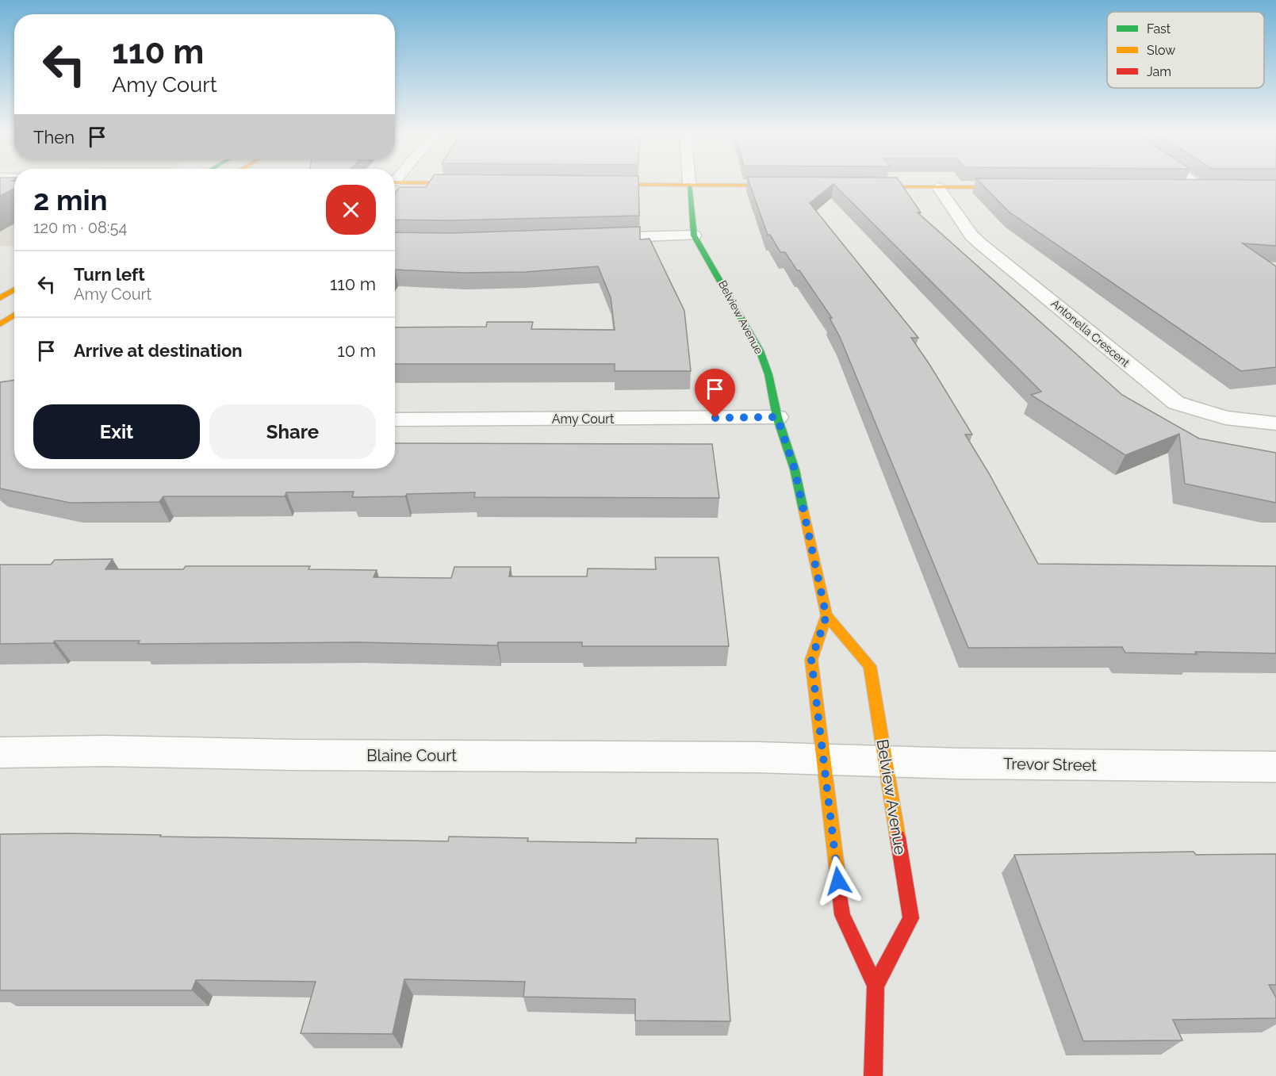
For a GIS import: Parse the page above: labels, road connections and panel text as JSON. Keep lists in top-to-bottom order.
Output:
{
  "streets": {
    "street": [
      "Belview Avenue",
      "Antonella Crescent",
      "Amy Court",
      "Blaine Court",
      "Trevor Street"
    ]
  },
  "crossings": [
    ["Belview Avenue", "Amy Court"],
    ["Belview Avenue", "Blaine Court"],
    ["Belview Avenue", "Trevor Street"],
    ["Blaine Court", "Trevor Street"]
  ],
  "legend": ["Fast", "Slow", "Jam"],
  "page": {
    "turn": ["110 m", "Amy Court"],
    "then": "Then",
    "heading": ["2 min", "120 m · 08:54"],
    "list": [
      {
        "name": "Turn left",
        "note": "Amy Court",
        "value": "110 m"
      },
      {
        "name": "Arrive at destination",
        "value": "10 m"
      }
    ],
    "buttons": ["Exit", "Share"]
  }
}
